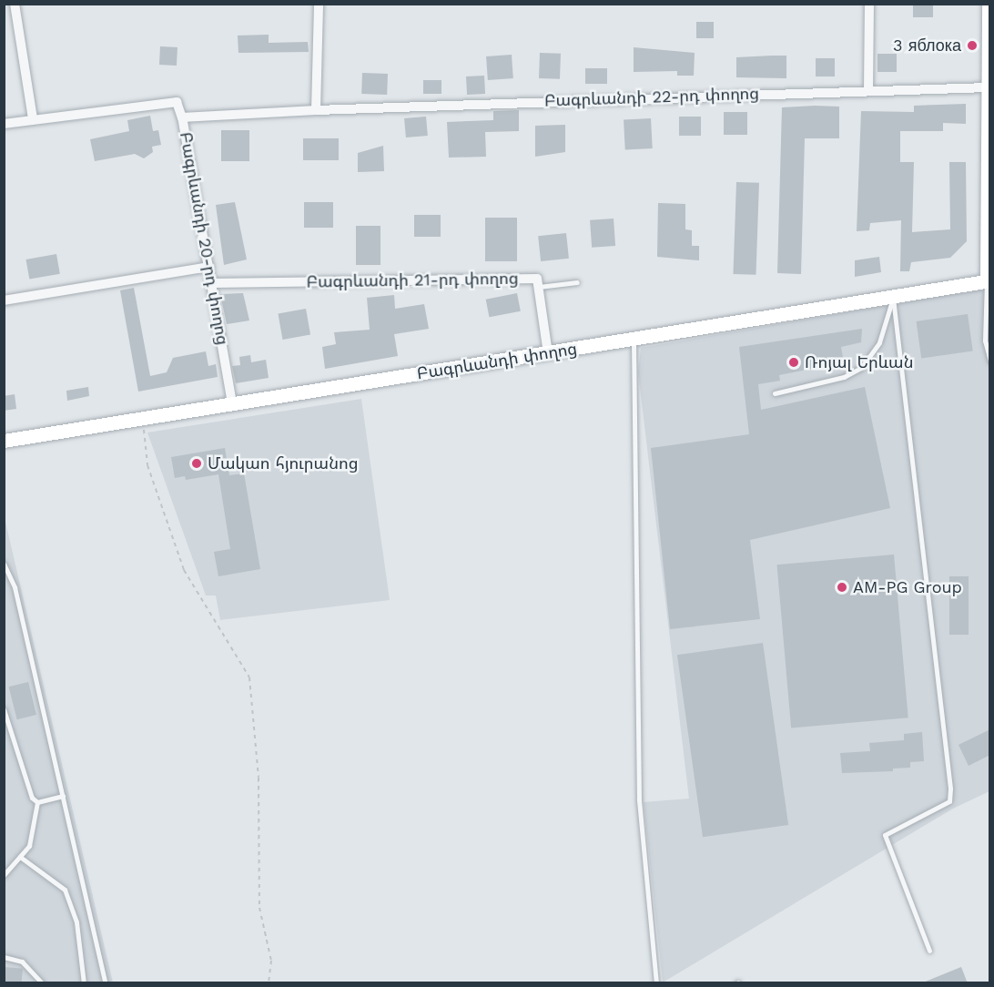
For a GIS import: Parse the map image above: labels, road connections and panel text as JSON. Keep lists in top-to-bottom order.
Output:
{
  "streets": {
    "main road": ["Բագրևանդի փողոց"],
    "street": ["Բագրևանդի 22-րդ փողոց", "Բագրևանդի 20-րդ փողոց", "Բագրևանդի 21-րդ փողոց"]
  },
  "crossings": [
    ["Բագրևանդի 22-րդ փողոց", "Բագրևանդի 20-րդ փողոց"],
    ["Բագրևանդի 20-րդ փողոց", "Բագրևանդի 21-րդ փողոց"],
    ["Բագրևանդի 20-րդ փողոց", "Բագրևանդի փողոց"],
    ["Բագրևանդի 21-րդ փողոց", "Բագրևանդի փողոց"]
  ],
  "places": [
    "3 яблока",
    "Ռոյալ Երևան",
    "Մակաո հյուրանոց",
    "AM-PG Group"
  ]
}
